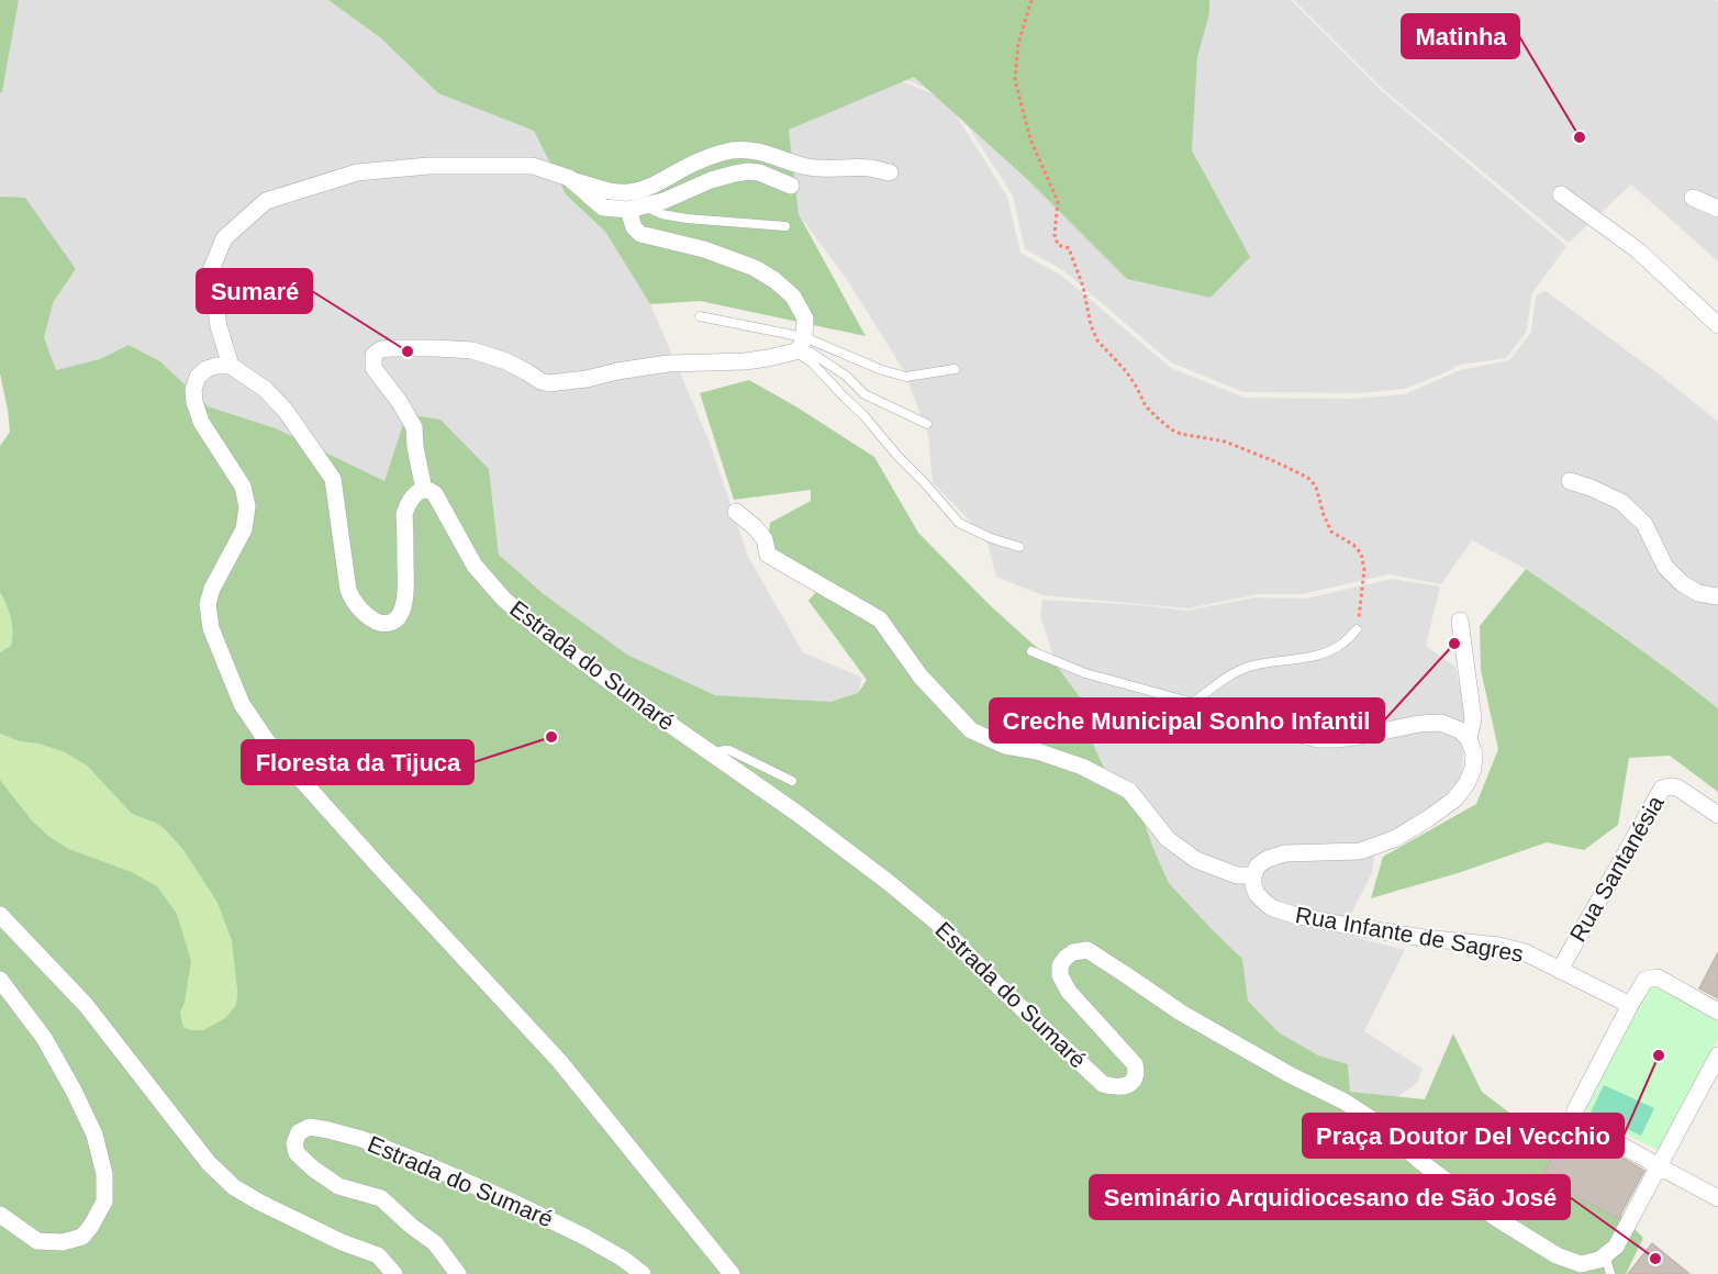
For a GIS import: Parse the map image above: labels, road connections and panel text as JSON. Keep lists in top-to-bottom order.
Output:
{
  "streets": {
    "street": ["Estrada do Sumaré", "Rua Santanésia", "Rua Infante de Sagres"]
  },
  "crossings": [
    ["Rua Santanésia", "Rua Infante de Sagres"]
  ],
  "places": [
    "Matinha",
    "Sumaré",
    "Creche Municipal Sonho Infantil",
    "Floresta da Tijuca",
    "Praça Doutor Del Vecchio",
    "Seminário Arquidiocesano de São José"
  ]
}
